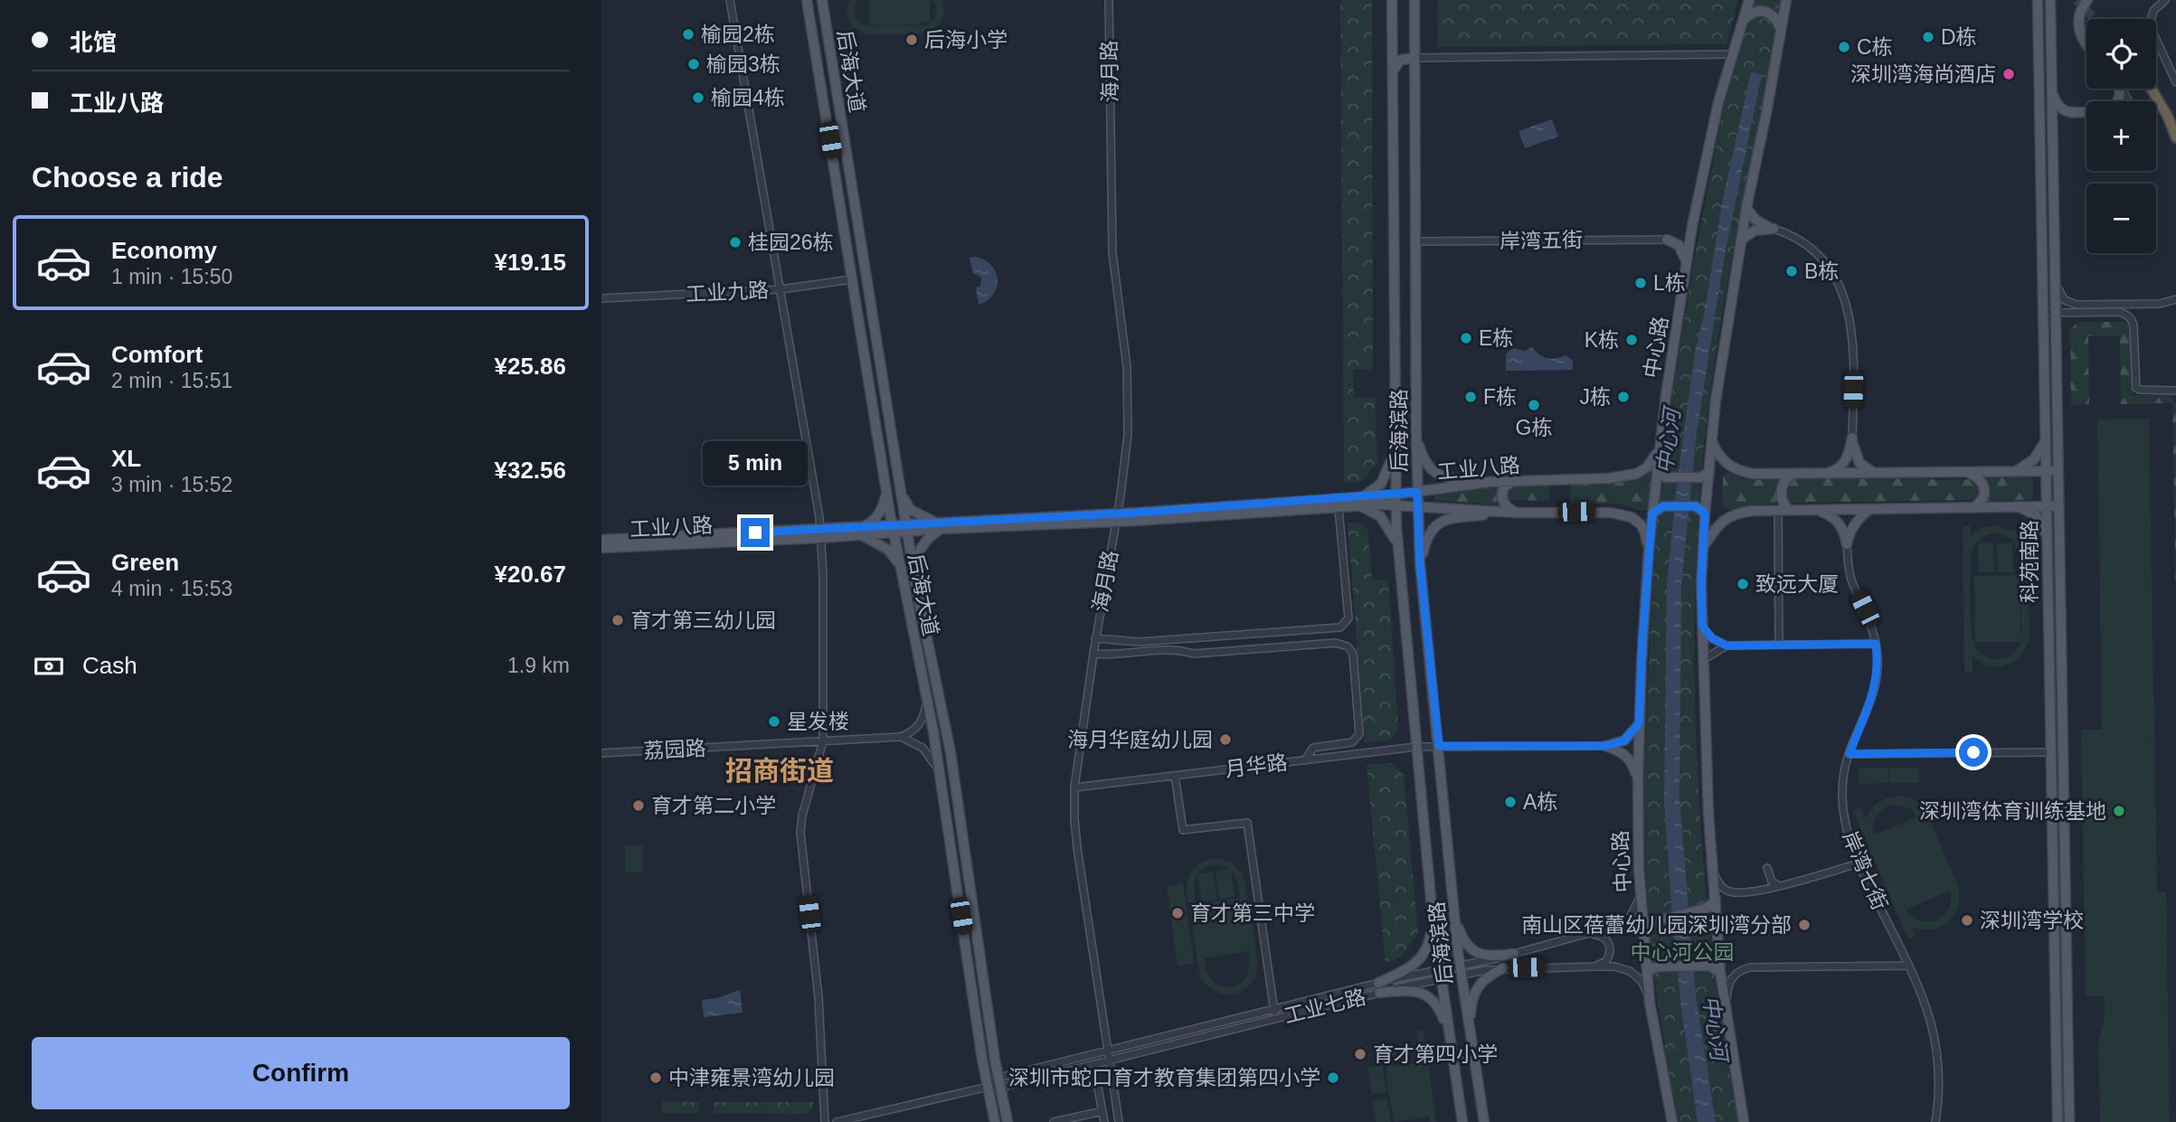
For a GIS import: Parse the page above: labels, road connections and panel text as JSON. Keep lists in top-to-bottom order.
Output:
{
  "streets": {
    "main road": [
      "后海大道",
      "中心路",
      "后海滨路",
      "工业八路",
      "科苑南路"
    ],
    "street": [
      "海月路",
      "岸湾五街",
      "工业九路",
      "荔园路",
      "月华路",
      "岸湾七街",
      "工业七路"
    ]
  },
  "crossings": [
    ["后海大道", "工业九路"],
    ["后海大道", "工业八路"],
    ["后海大道", "工业七路"],
    ["海月路", "工业八路"],
    ["海月路", "月华路"],
    ["海月路", "工业七路"],
    ["岸湾五街", "后海滨路"],
    ["中心路", "工业八路"],
    ["中心路", "工业七路"],
    ["后海滨路", "工业八路"],
    ["后海滨路", "月华路"],
    ["后海滨路", "工业七路"]
  ],
  "districts": ["招商街道"],
  "water": ["中心河"],
  "parks": ["中心河公园"],
  "places": [
    "榆园2栋",
    "D栋",
    "后海小学",
    "C栋",
    "榆园3栋",
    "深圳湾海尚酒店",
    "榆园4栋",
    "桂园26栋",
    "B栋",
    "L栋",
    "E栋",
    "K栋",
    "F栋",
    "J栋",
    "G栋",
    "致远大厦",
    "育才第三幼儿园",
    "星发楼",
    "海月华庭幼儿园",
    "A栋",
    "育才第二小学",
    "深圳湾体育训练基地",
    "育才第三中学",
    "深圳湾学校",
    "南山区蓓蕾幼儿园深圳湾分部",
    "育才第四小学",
    "中津雍景湾幼儿园",
    "深圳市蛇口育才教育集团第四小学"
  ],
  "page": {
    "banner": ["北馆", "工业八路"],
    "map_buttons": ["+", "−"],
    "heading": "Choose a ride",
    "list": [
      {
        "name": "Economy",
        "note": "1 min · 15:50",
        "value": "¥19.15"
      },
      {
        "name": "Comfort",
        "note": "2 min · 15:51",
        "value": "¥25.86"
      },
      {
        "name": "XL",
        "note": "3 min · 15:52",
        "value": "¥32.56"
      },
      {
        "name": "Green",
        "note": "4 min · 15:53",
        "value": "¥20.67"
      }
    ],
    "bubble": "5 min",
    "pay": ["Cash", "1.9 km"],
    "buttons": "Confirm"
  }
}
